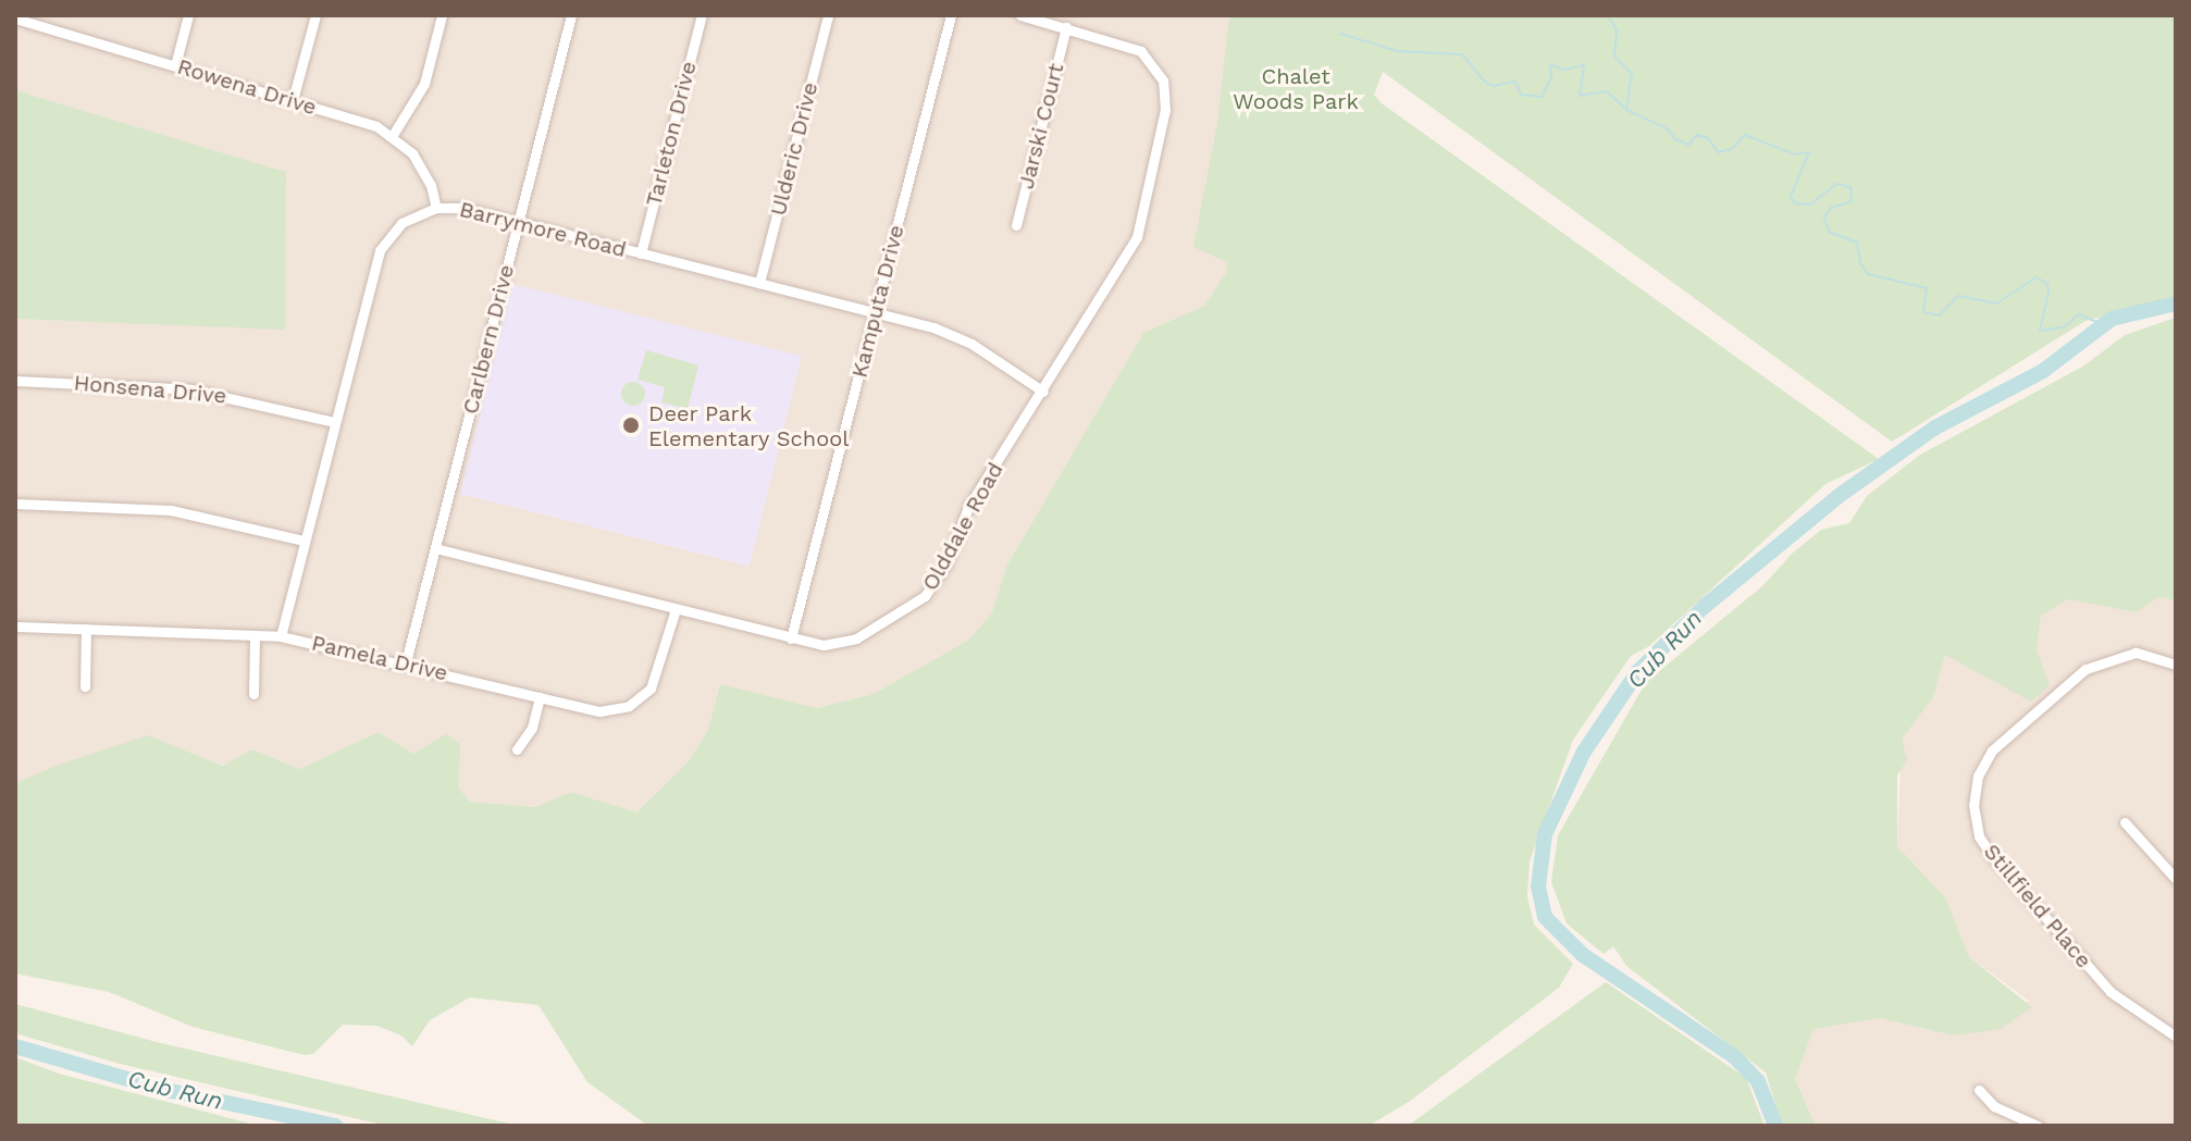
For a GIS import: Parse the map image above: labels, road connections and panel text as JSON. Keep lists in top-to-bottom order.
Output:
{
  "streets": {
    "street": [
      "Rowena Drive",
      "Jarski Court",
      "Tarleton Drive",
      "Ulderic Drive",
      "Barrymore Road",
      "Kamputa Drive",
      "Carlbern Drive",
      "Honsena Drive",
      "Olddale Road",
      "Pamela Drive",
      "Stillfield Place"
    ]
  },
  "crossings": [
    ["Jarski Court", "Olddale Road"],
    ["Tarleton Drive", "Barrymore Road"],
    ["Ulderic Drive", "Barrymore Road"],
    ["Barrymore Road", "Kamputa Drive"],
    ["Barrymore Road", "Carlbern Drive"],
    ["Barrymore Road", "Honsena Drive"],
    ["Barrymore Road", "Olddale Road"],
    ["Barrymore Road", "Pamela Drive"],
    ["Kamputa Drive", "Olddale Road"],
    ["Carlbern Drive", "Olddale Road"],
    ["Carlbern Drive", "Pamela Drive"],
    ["Olddale Road", "Pamela Drive"]
  ],
  "water": ["Cub Run"],
  "parks": ["Chalet Woods Park"],
  "places": ["Deer Park Elementary School"]
}
